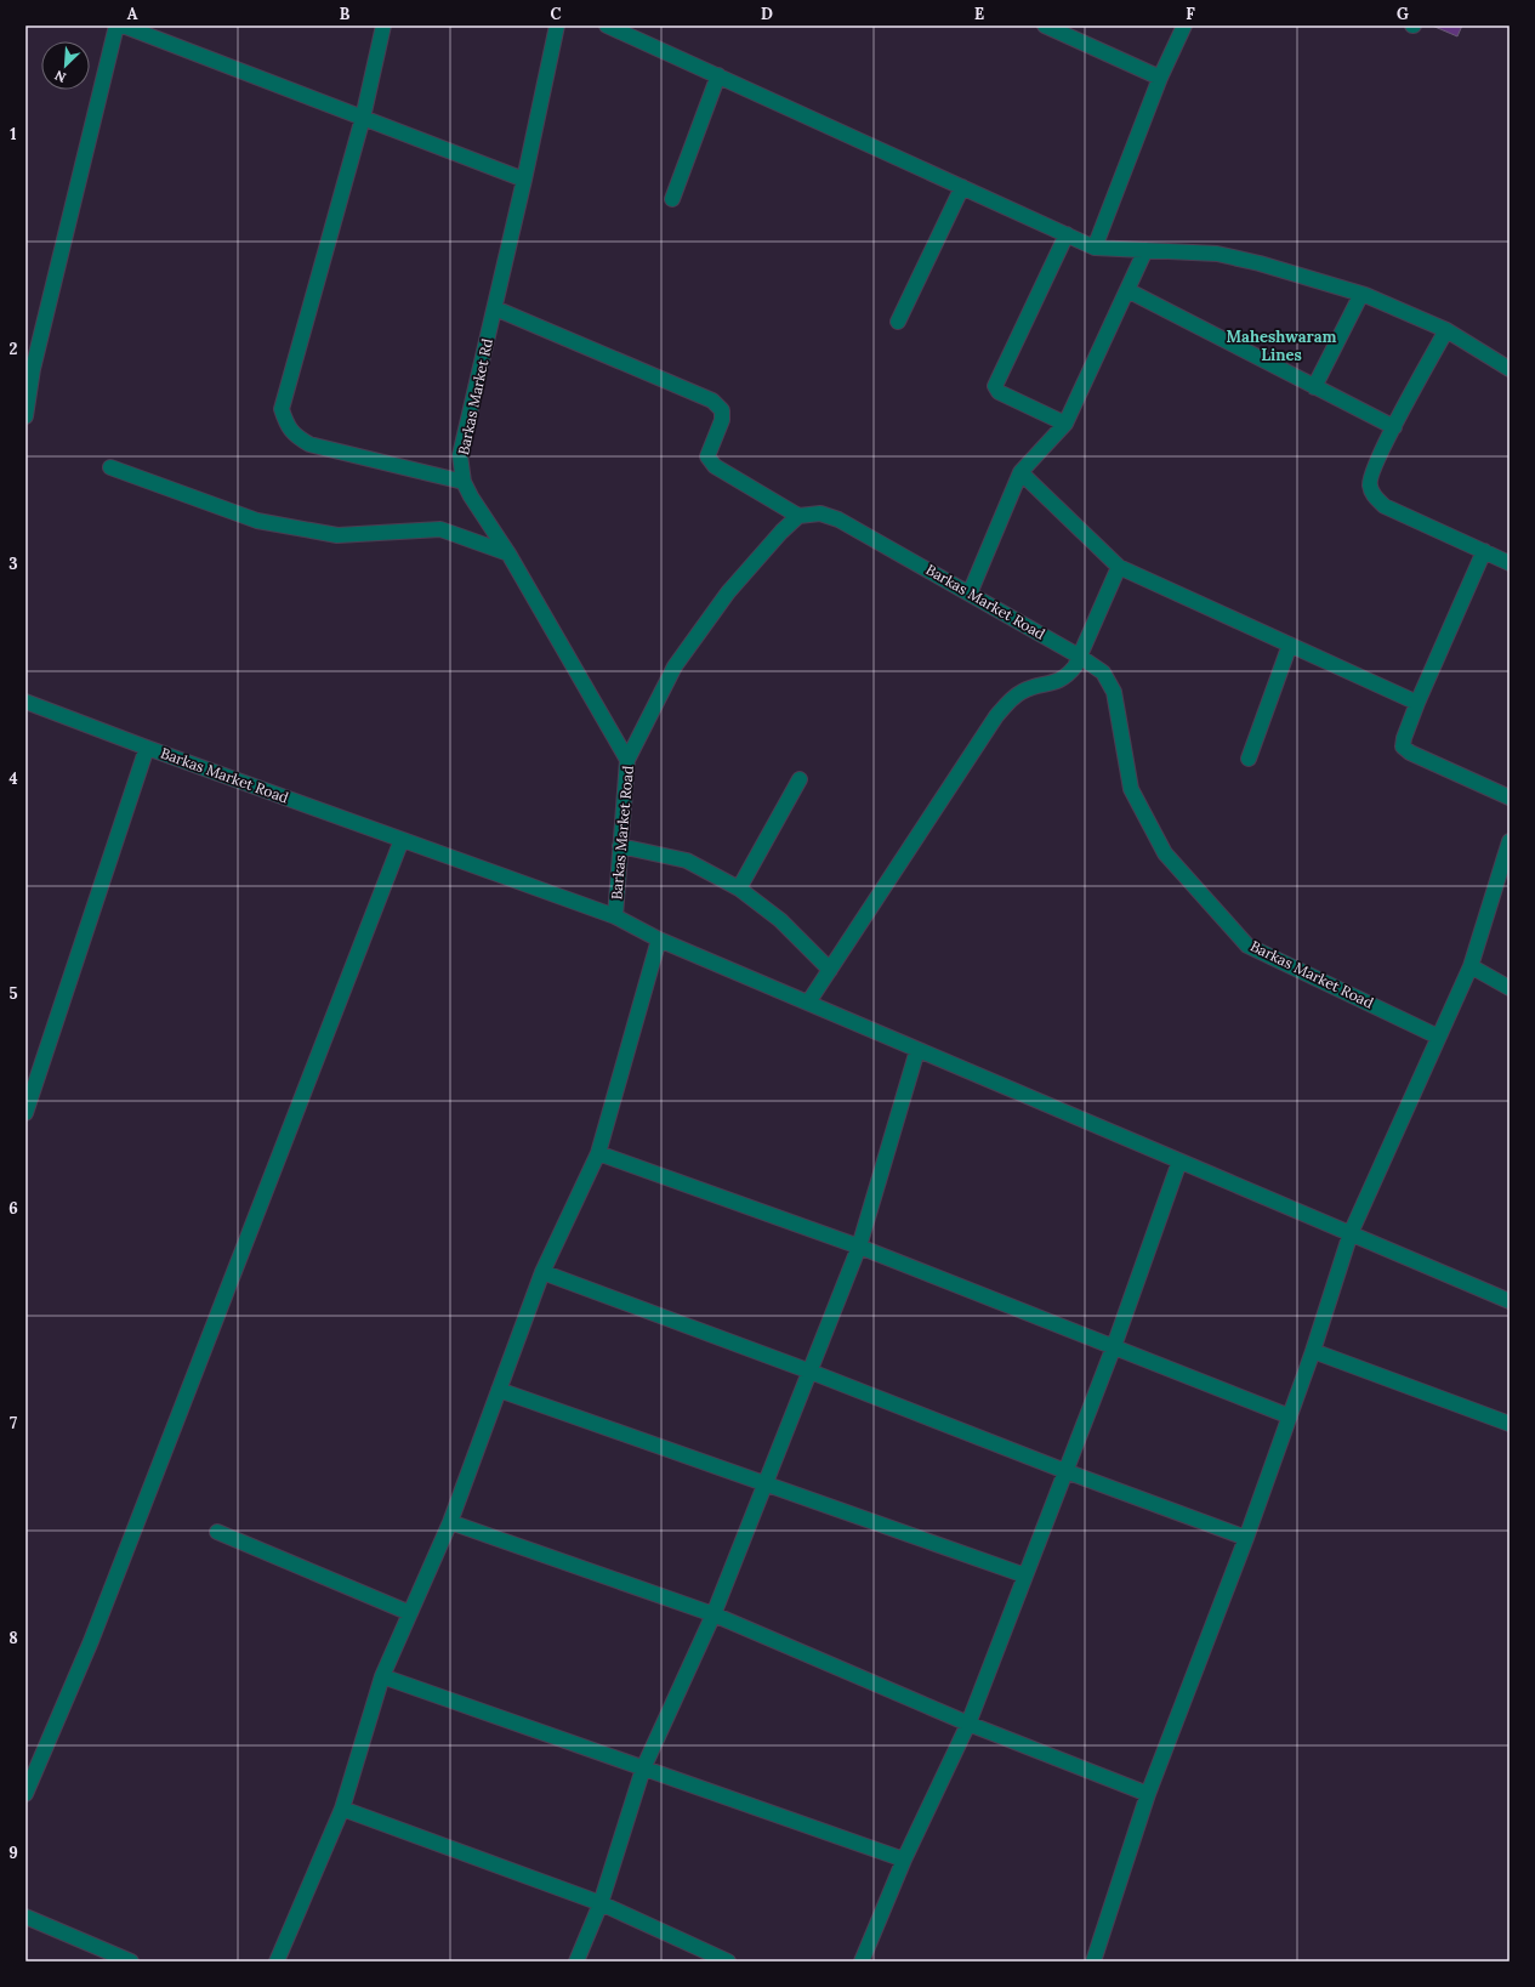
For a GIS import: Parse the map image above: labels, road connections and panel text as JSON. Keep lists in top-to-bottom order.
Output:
{
  "streets": {
    "street": ["Barkas Market Rd", "Barkas Market Road"]
  },
  "crossings": [
    ["Barkas Market Rd", "Barkas Market Road"]
  ],
  "districts": ["Maheshwaram Lines"],
  "north": "bottom left",
  "grid": {
    "columns": [
      "A",
      "B",
      "C",
      "D",
      "E",
      "F",
      "G"
    ],
    "rows": [
      "1",
      "2",
      "3",
      "4",
      "5",
      "6",
      "7",
      "8",
      "9"
    ]
  }
}
